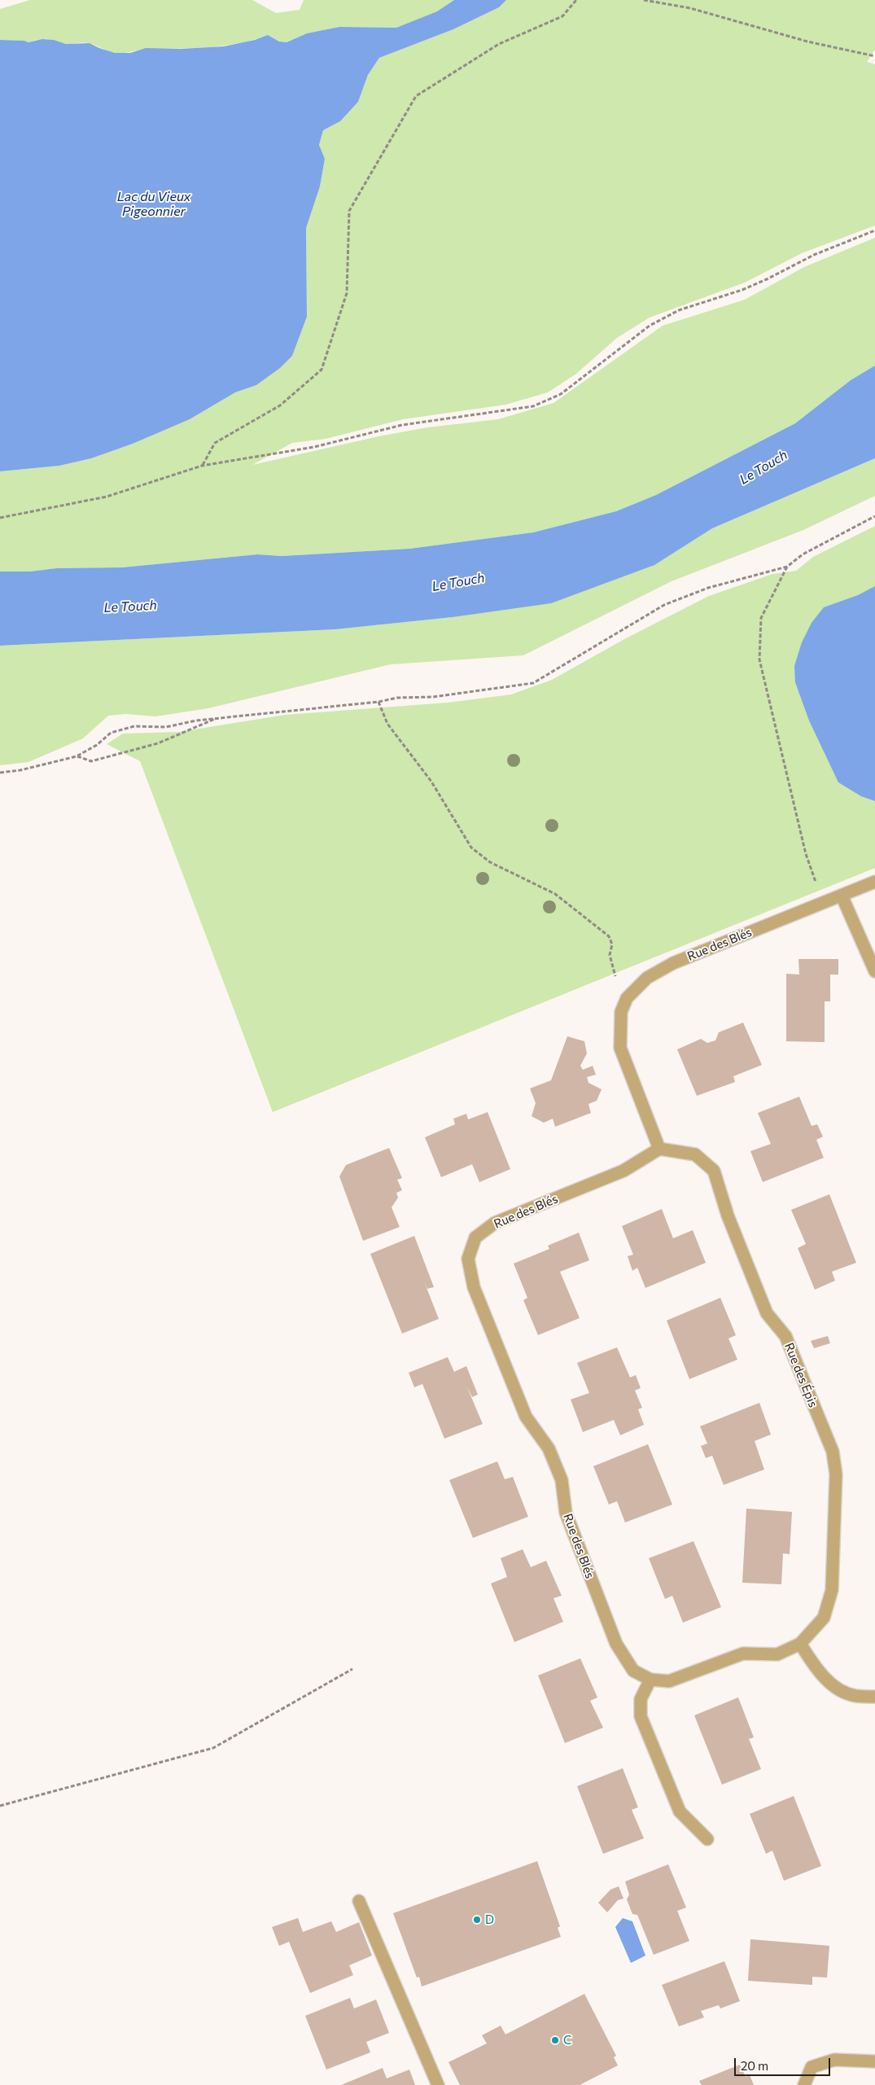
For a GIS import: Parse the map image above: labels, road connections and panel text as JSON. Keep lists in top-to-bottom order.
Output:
{
  "streets": {
    "street": ["Rue des Blés", "Rue des Épis"]
  },
  "crossings": [
    ["Rue des Blés", "Rue des Épis"]
  ],
  "water": ["Lac du Vieux Pigeonnier", "Le Touch"],
  "places": ["D", "C"],
  "scale_bar": "20 m"
}
